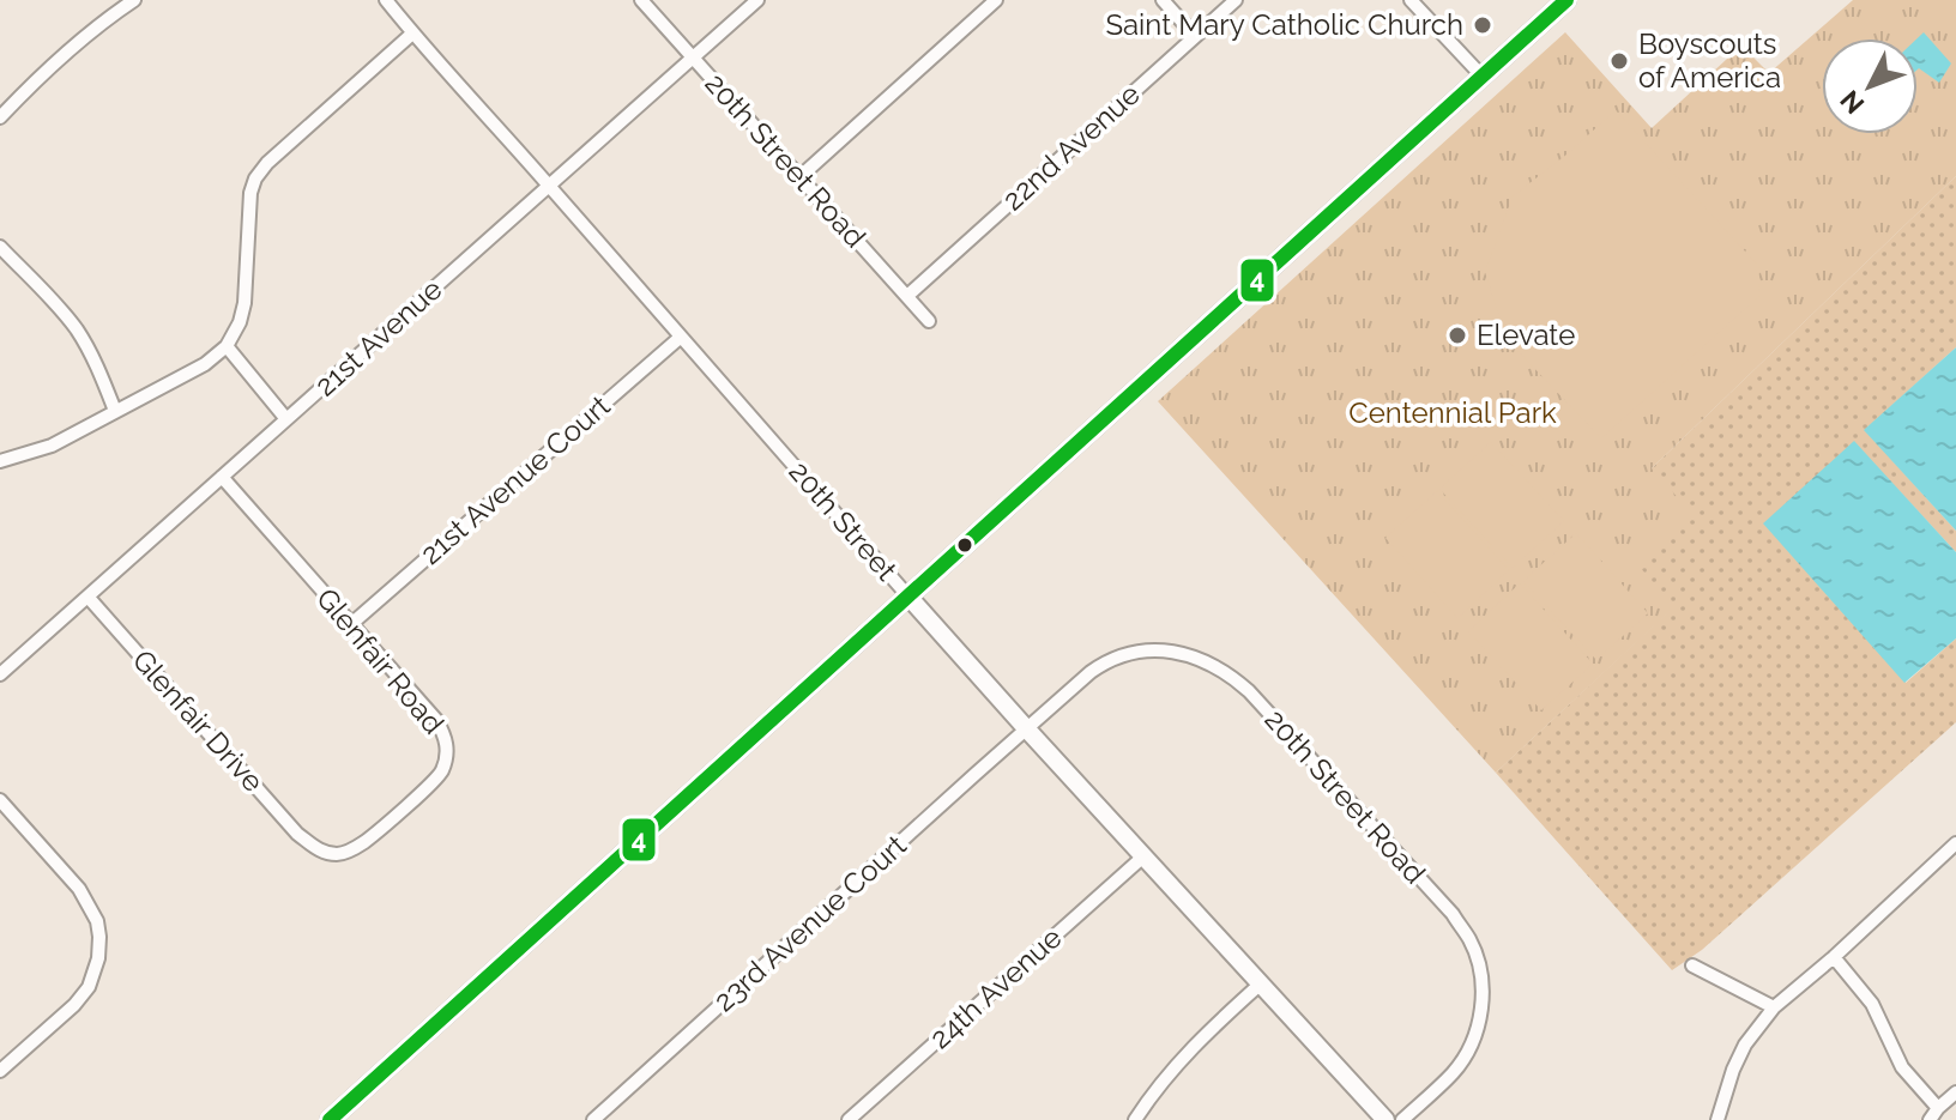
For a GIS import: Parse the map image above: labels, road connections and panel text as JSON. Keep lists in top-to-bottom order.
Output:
{
  "streets": {
    "main road": ["20th Street"],
    "street": [
      "22nd Avenue",
      "20th Street Road",
      "21st Avenue",
      "21st Avenue Court",
      "Glenfair Road",
      "Glenfair Drive",
      "23rd Avenue Court",
      "24th Avenue"
    ]
  },
  "crossings": [
    ["22nd Avenue", "20th Street Road"],
    ["20th Street Road", "21st Avenue"],
    ["20th Street Road", "20th Street"],
    ["20th Street Road", "23rd Avenue Court"],
    ["21st Avenue", "20th Street"],
    ["21st Avenue", "Glenfair Road"],
    ["21st Avenue", "Glenfair Drive"],
    ["21st Avenue Court", "20th Street"],
    ["21st Avenue Court", "Glenfair Road"],
    ["20th Street", "23rd Avenue Court"],
    ["20th Street", "24th Avenue"],
    ["Glenfair Road", "Glenfair Drive"]
  ],
  "parks": ["Centennial Park"],
  "places": ["Saint Mary Catholic Church", "Boyscouts of America", "Elevate"],
  "lines": ["transit line 4"],
  "north": "bottom left"
}
